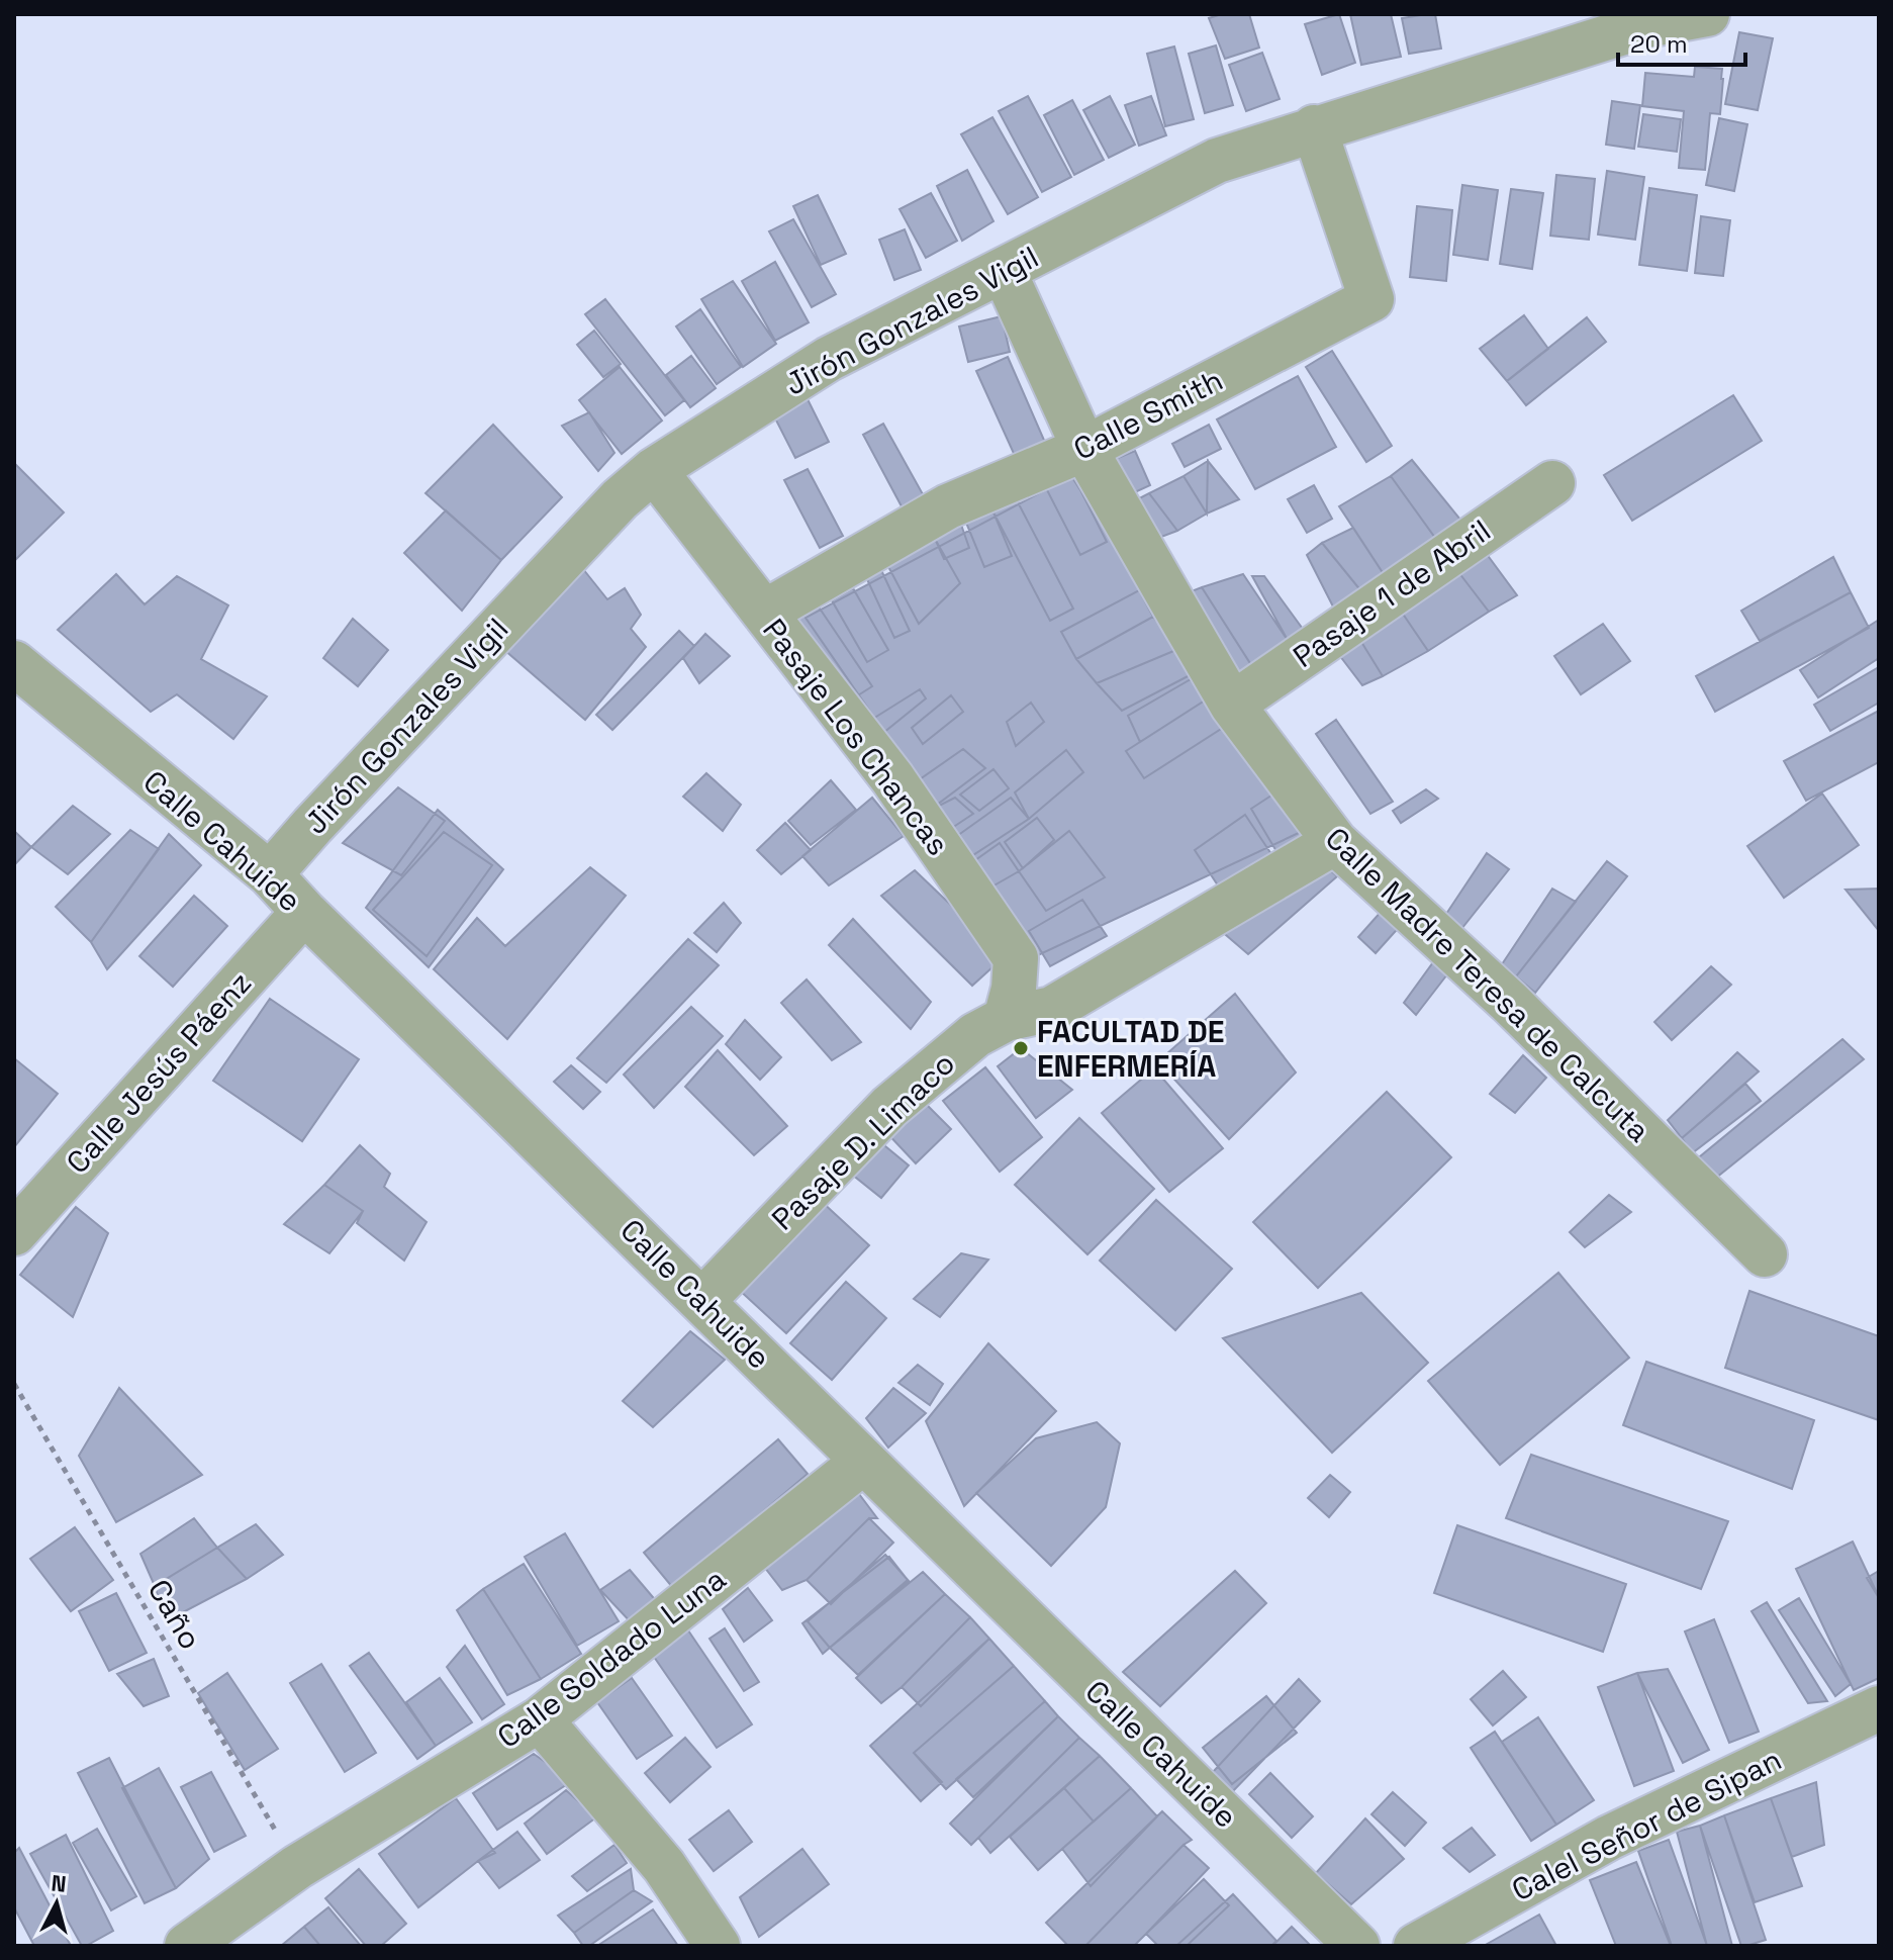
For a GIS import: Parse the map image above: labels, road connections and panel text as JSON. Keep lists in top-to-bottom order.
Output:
{
  "streets": {
    "street": [
      "Jirón Gonzales Vigil",
      "Calle Smith",
      "Pasaje 1 de Abril",
      "Pasaje Los Chancas",
      "Calle Cahuide",
      "Calle Madre Teresa de Calcuta",
      "Calle Jesús Páenz",
      "Pasaje D. Limaco",
      "Calle Soldado Luna",
      "Calel Señor de Sipan"
    ],
    "path": ["Caño"]
  },
  "crossings": [
    ["Jirón Gonzales Vigil", "Calle Smith"],
    ["Jirón Gonzales Vigil", "Pasaje Los Chancas"],
    ["Jirón Gonzales Vigil", "Calle Cahuide"],
    ["Jirón Gonzales Vigil", "Calle Madre Teresa de Calcuta"],
    ["Calle Smith", "Pasaje Los Chancas"],
    ["Calle Smith", "Calle Madre Teresa de Calcuta"],
    ["Pasaje 1 de Abril", "Calle Madre Teresa de Calcuta"],
    ["Pasaje Los Chancas", "Pasaje D. Limaco"],
    ["Calle Cahuide", "Calle Jesús Páenz"],
    ["Calle Cahuide", "Pasaje D. Limaco"],
    ["Calle Cahuide", "Calle Soldado Luna"],
    ["Calle Madre Teresa de Calcuta", "Pasaje D. Limaco"],
    ["Caño", "Calle Soldado Luna"]
  ],
  "places": ["FACULTAD DE ENFERMERÍA"],
  "scale_bar": "20 m",
  "north": "top"
}
